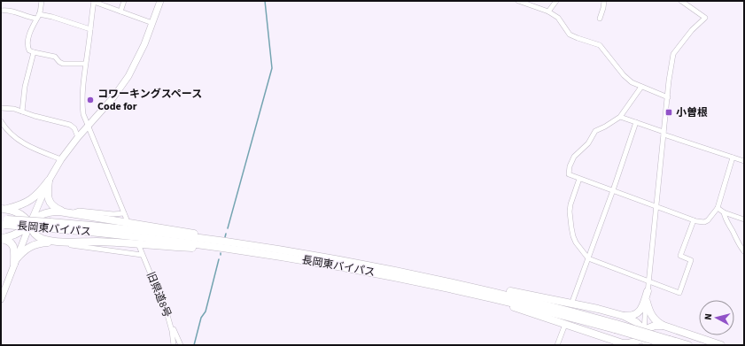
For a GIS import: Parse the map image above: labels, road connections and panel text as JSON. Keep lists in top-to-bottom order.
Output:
{
  "streets": {
    "highway": ["長岡東バイパス"],
    "street": ["旧県道8号"]
  },
  "places": {
    "other": ["コワーキングスペース Code for"],
    "transit": ["小曽根"]
  },
  "north": "left"
}
